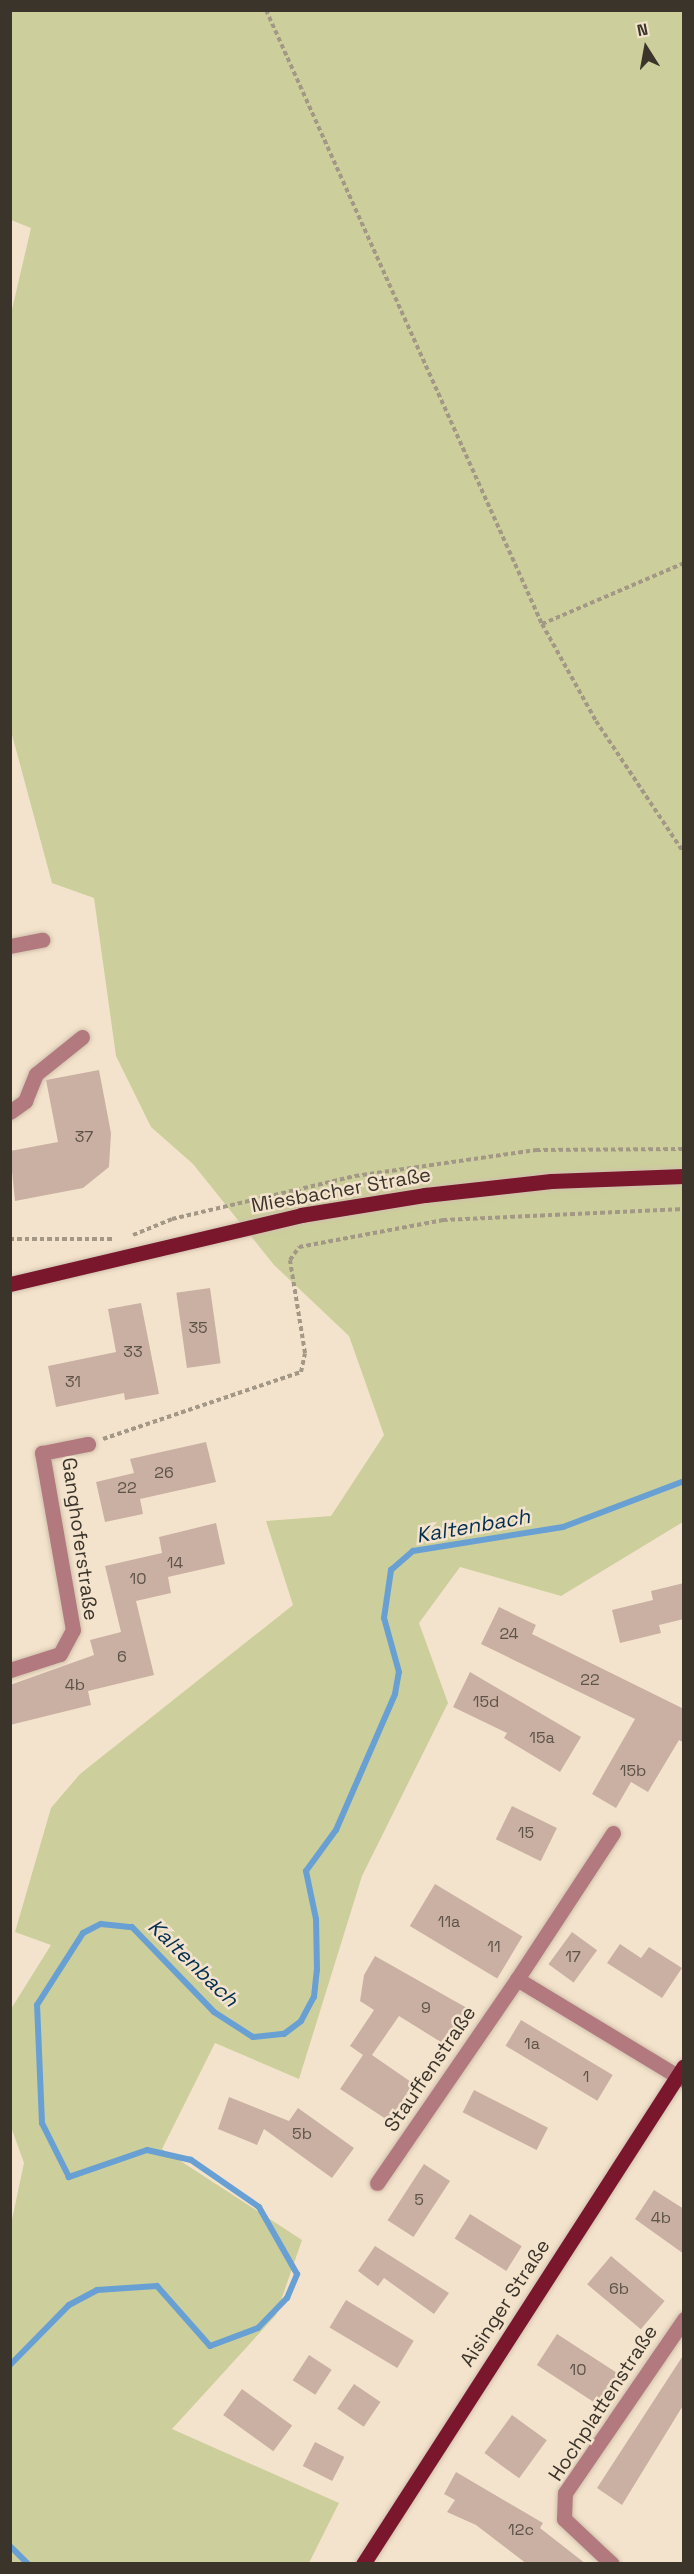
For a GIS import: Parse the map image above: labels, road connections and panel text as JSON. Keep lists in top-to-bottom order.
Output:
{
  "streets": {
    "main road": ["Miesbacher Straße", "Aisinger Straße"],
    "street": ["Ganghoferstraße", "Stauffenstraße", "Hochplattenstraße"]
  },
  "water": ["Kaltenbach"],
  "house_numbers": [
    "37",
    "35",
    "33",
    "31",
    "26",
    "22",
    "14",
    "10",
    "24",
    "6",
    "22",
    "4b",
    "15d",
    "15a",
    "15b",
    "15",
    "11a",
    "11",
    "17",
    "9",
    "1a",
    "1",
    "5b",
    "5",
    "4b",
    "6b",
    "10",
    "12c"
  ],
  "north": "top"
}
